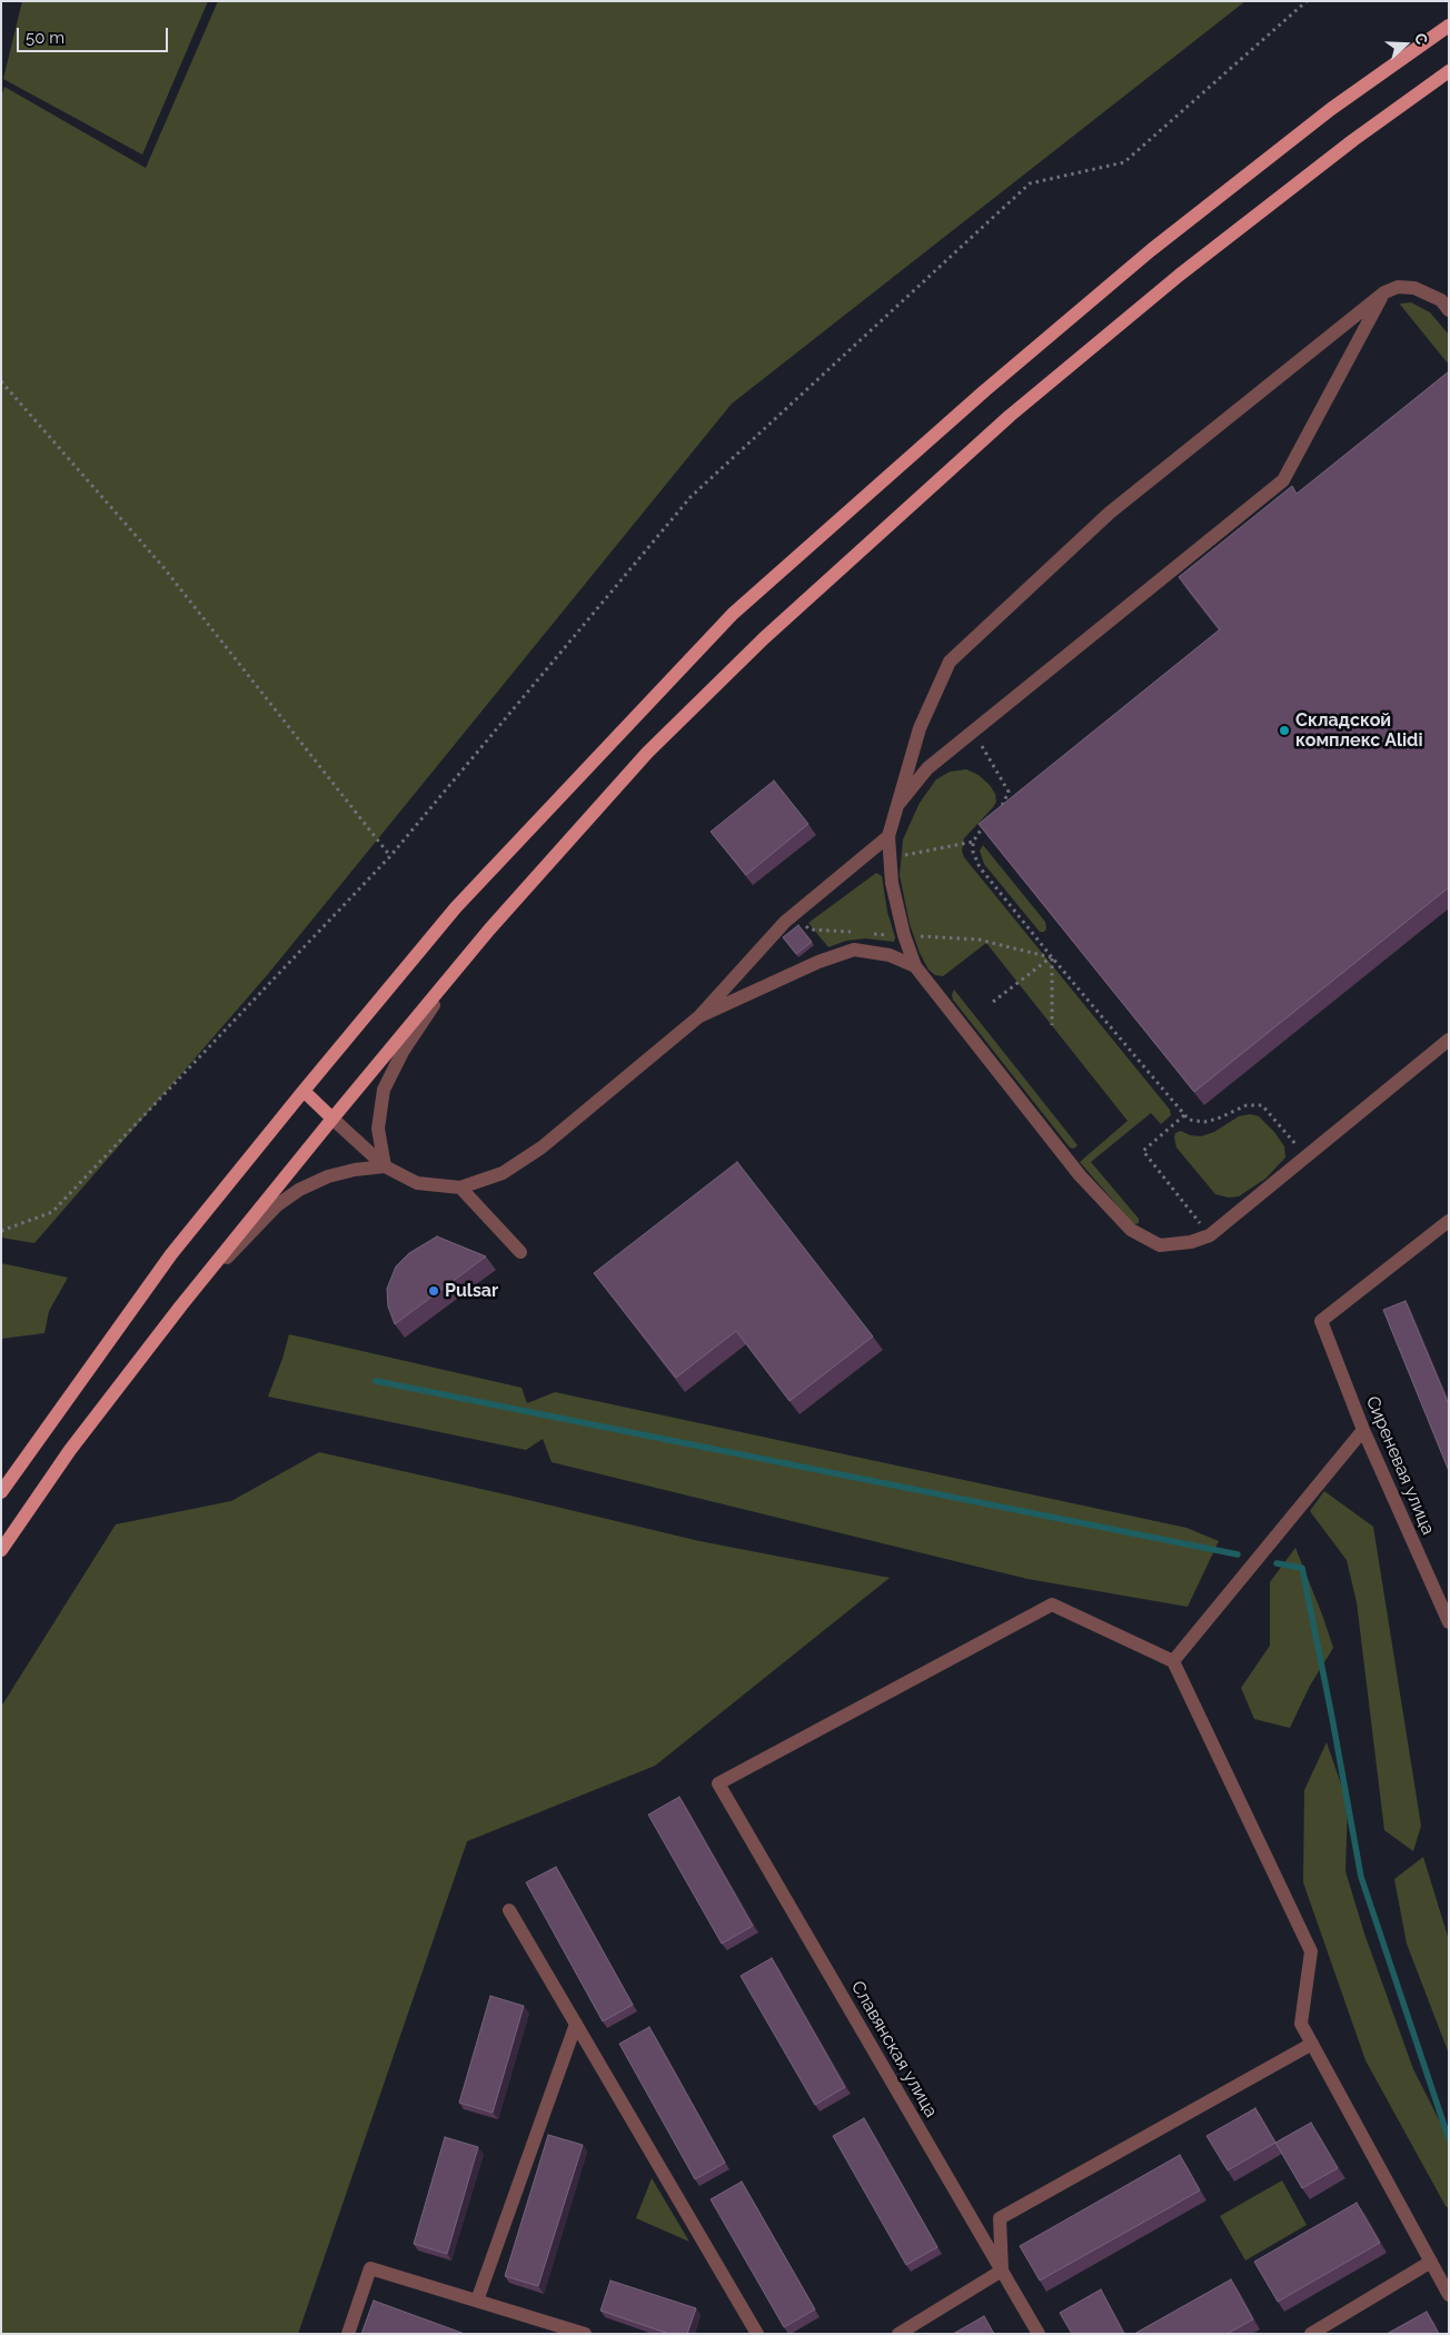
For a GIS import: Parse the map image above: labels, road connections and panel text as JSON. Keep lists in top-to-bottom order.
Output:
{
  "streets": {
    "street": ["Сиреневая улица", "Славянская улица"]
  },
  "places": ["Складской комплекс Alidi", "Pulsar"],
  "scale_bar": "50 m",
  "north": "right"
}
